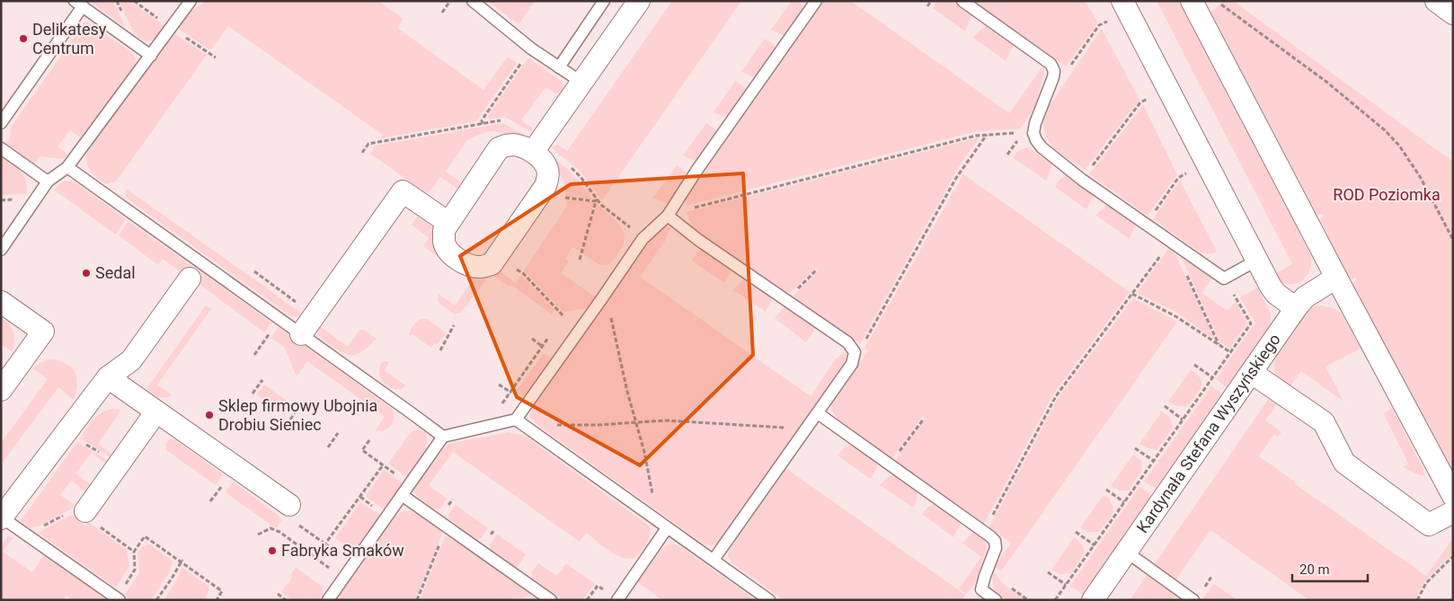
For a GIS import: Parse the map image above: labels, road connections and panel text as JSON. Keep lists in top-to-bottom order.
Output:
{
  "streets": {
    "street": ["Kardynała Stefana Wyszyńskiego"]
  },
  "parks": ["ROD Poziomka"],
  "places": [
    "Delikatesy Centrum",
    "Sedal",
    "Sklep firmowy Ubojnia Drobiu Sieniec",
    "Fabryka Smaków"
  ],
  "scale_bar": "20 m"
}
